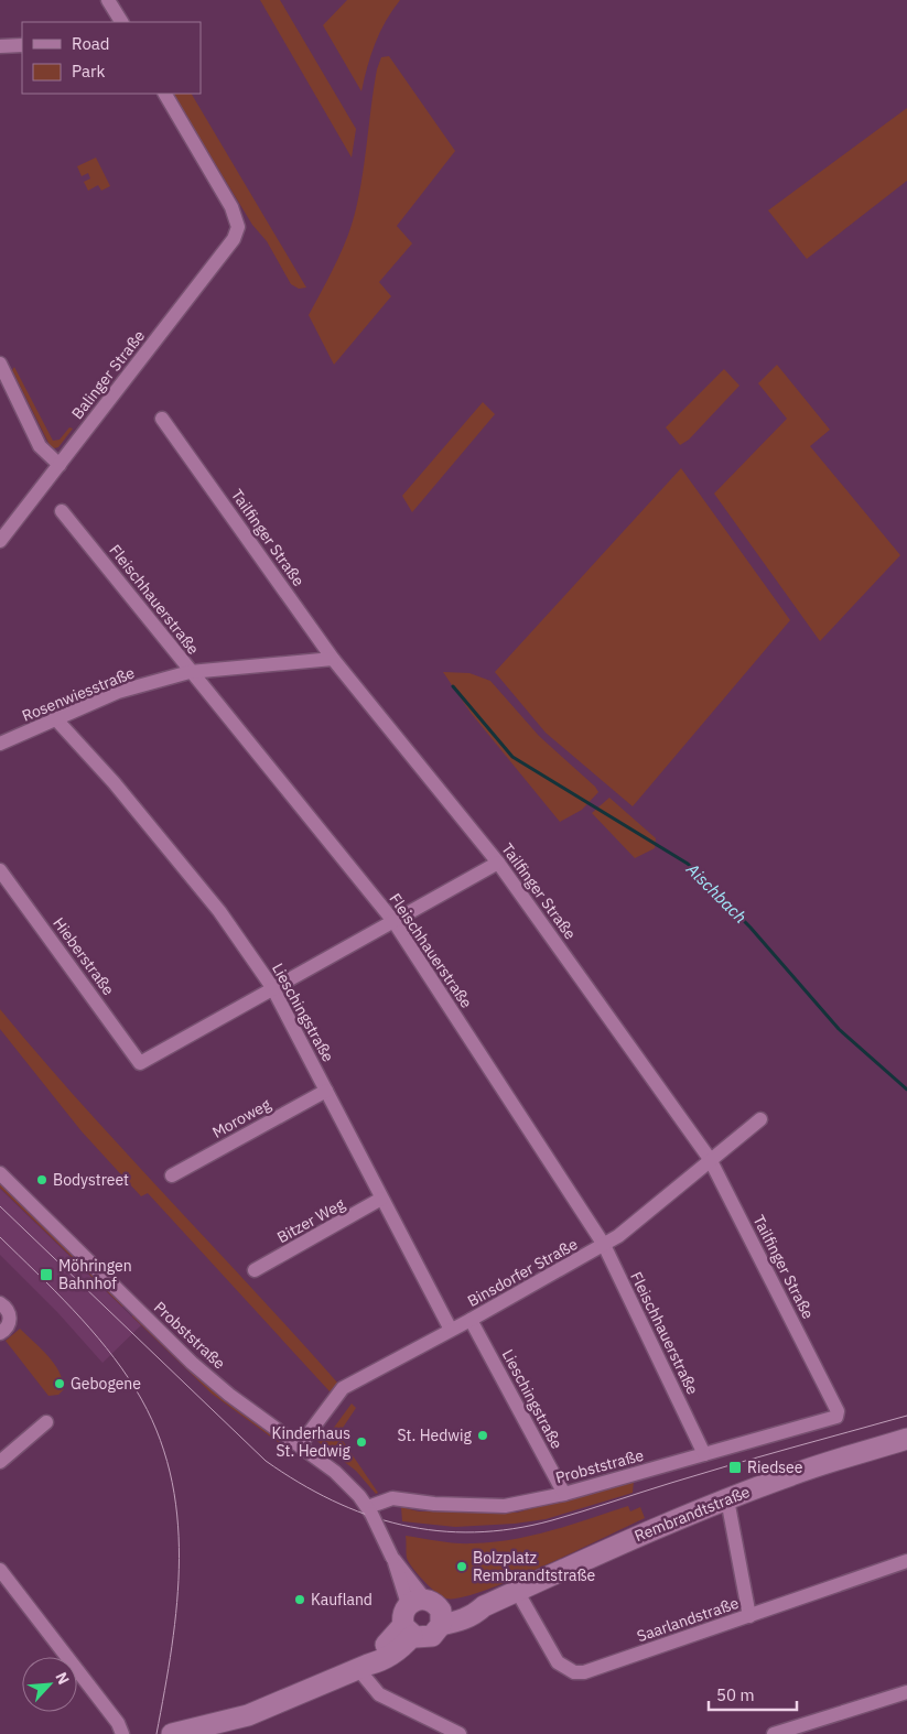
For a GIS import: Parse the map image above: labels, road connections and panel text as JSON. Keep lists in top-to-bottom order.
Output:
{
  "streets": {
    "street": [
      "Balinger Straße",
      "Tailfinger Straße",
      "Fleischhauerstraße",
      "Rosenwiesstraße",
      "Hieberstraße",
      "Lieschingstraße",
      "Moroweg",
      "Bitzer Weg",
      "Binsdorfer Straße",
      "Probststraße",
      "Rembrandtstraße",
      "Saarlandstraße"
    ]
  },
  "crossings": [
    ["Tailfinger Straße", "Rosenwiesstraße"],
    ["Tailfinger Straße", "Binsdorfer Straße"],
    ["Tailfinger Straße", "Probststraße"],
    ["Fleischhauerstraße", "Rosenwiesstraße"],
    ["Fleischhauerstraße", "Binsdorfer Straße"],
    ["Fleischhauerstraße", "Probststraße"],
    ["Rosenwiesstraße", "Lieschingstraße"],
    ["Hieberstraße", "Lieschingstraße"],
    ["Lieschingstraße", "Moroweg"],
    ["Lieschingstraße", "Bitzer Weg"],
    ["Lieschingstraße", "Binsdorfer Straße"],
    ["Lieschingstraße", "Probststraße"],
    ["Binsdorfer Straße", "Probststraße"],
    ["Probststraße", "Rembrandtstraße"],
    ["Rembrandtstraße", "Saarlandstraße"]
  ],
  "water": ["Aischbach"],
  "places": {
    "other": [
      "Bodystreet",
      "Gebogene",
      "St. Hedwig",
      "Kinderhaus St. Hedwig",
      "Bolzplatz Rembrandtstraße",
      "Kaufland"
    ],
    "transit": ["Möhringen Bahnhof", "Riedsee"]
  },
  "legend": ["Road", "Park"],
  "scale_bar": "50 m",
  "north": "top right"
}
